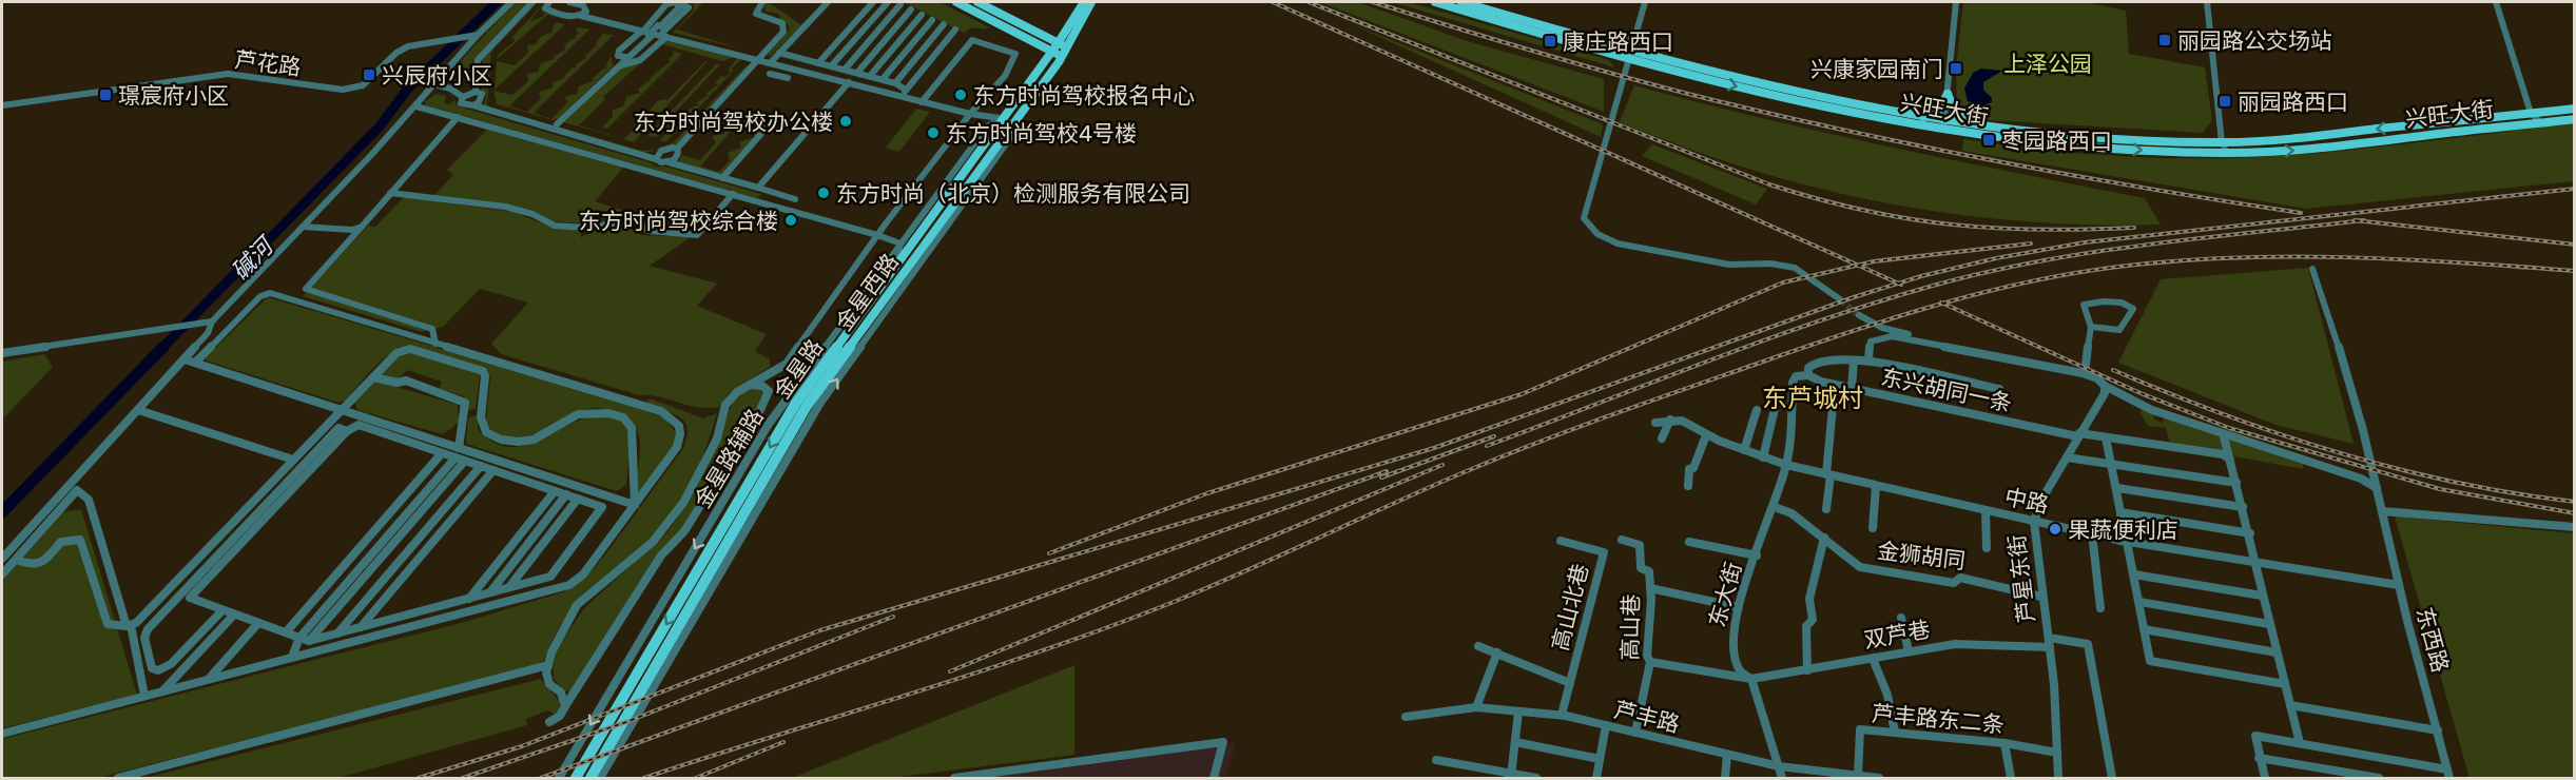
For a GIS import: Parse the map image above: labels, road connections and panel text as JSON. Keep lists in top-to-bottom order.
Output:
{
  "streets": {
    "main road": ["兴旺大街", "金星西路", "金星路"],
    "street": [
      "芦花路",
      "东兴胡同一条",
      "金星路辅路",
      "中路",
      "金狮胡同",
      "芦星东街",
      "东大街",
      "高山北巷",
      "高山巷",
      "双芦巷",
      "东西路",
      "芦丰路",
      "芦丰路东二条"
    ]
  },
  "crossings": [
    ["金星路", "金星路辅路"],
    ["东兴胡同一条", "芦星东街"],
    ["东兴胡同一条", "东大街"],
    ["中路", "芦星东街"],
    ["中路", "东大街"],
    ["中路", "东西路"],
    ["金狮胡同", "芦星东街"],
    ["金狮胡同", "东大街"],
    ["芦星东街", "双芦巷"],
    ["芦星东街", "芦丰路东二条"],
    ["东大街", "双芦巷"],
    ["东大街", "芦丰路"],
    ["高山北巷", "芦丰路"],
    ["高山巷", "双芦巷"],
    ["高山巷", "芦丰路"],
    ["芦丰路", "芦丰路东二条"]
  ],
  "one_way": ["金星路"],
  "districts": ["东芦城村"],
  "water": ["碱河"],
  "parks": ["上泽公园"],
  "places": {
    "transit": [
      "丽园路公交场站",
      "康庄路西口",
      "兴康家园南门",
      "兴辰府小区",
      "璟宸府小区",
      "丽园路西口",
      "枣园路西口"
    ],
    "other": [
      "东方时尚驾校报名中心",
      "东方时尚驾校办公楼",
      "东方时尚驾校4号楼",
      "东方时尚（北京）检测服务有限公司",
      "东方时尚驾校综合楼",
      "果蔬便利店"
    ]
  }
}
